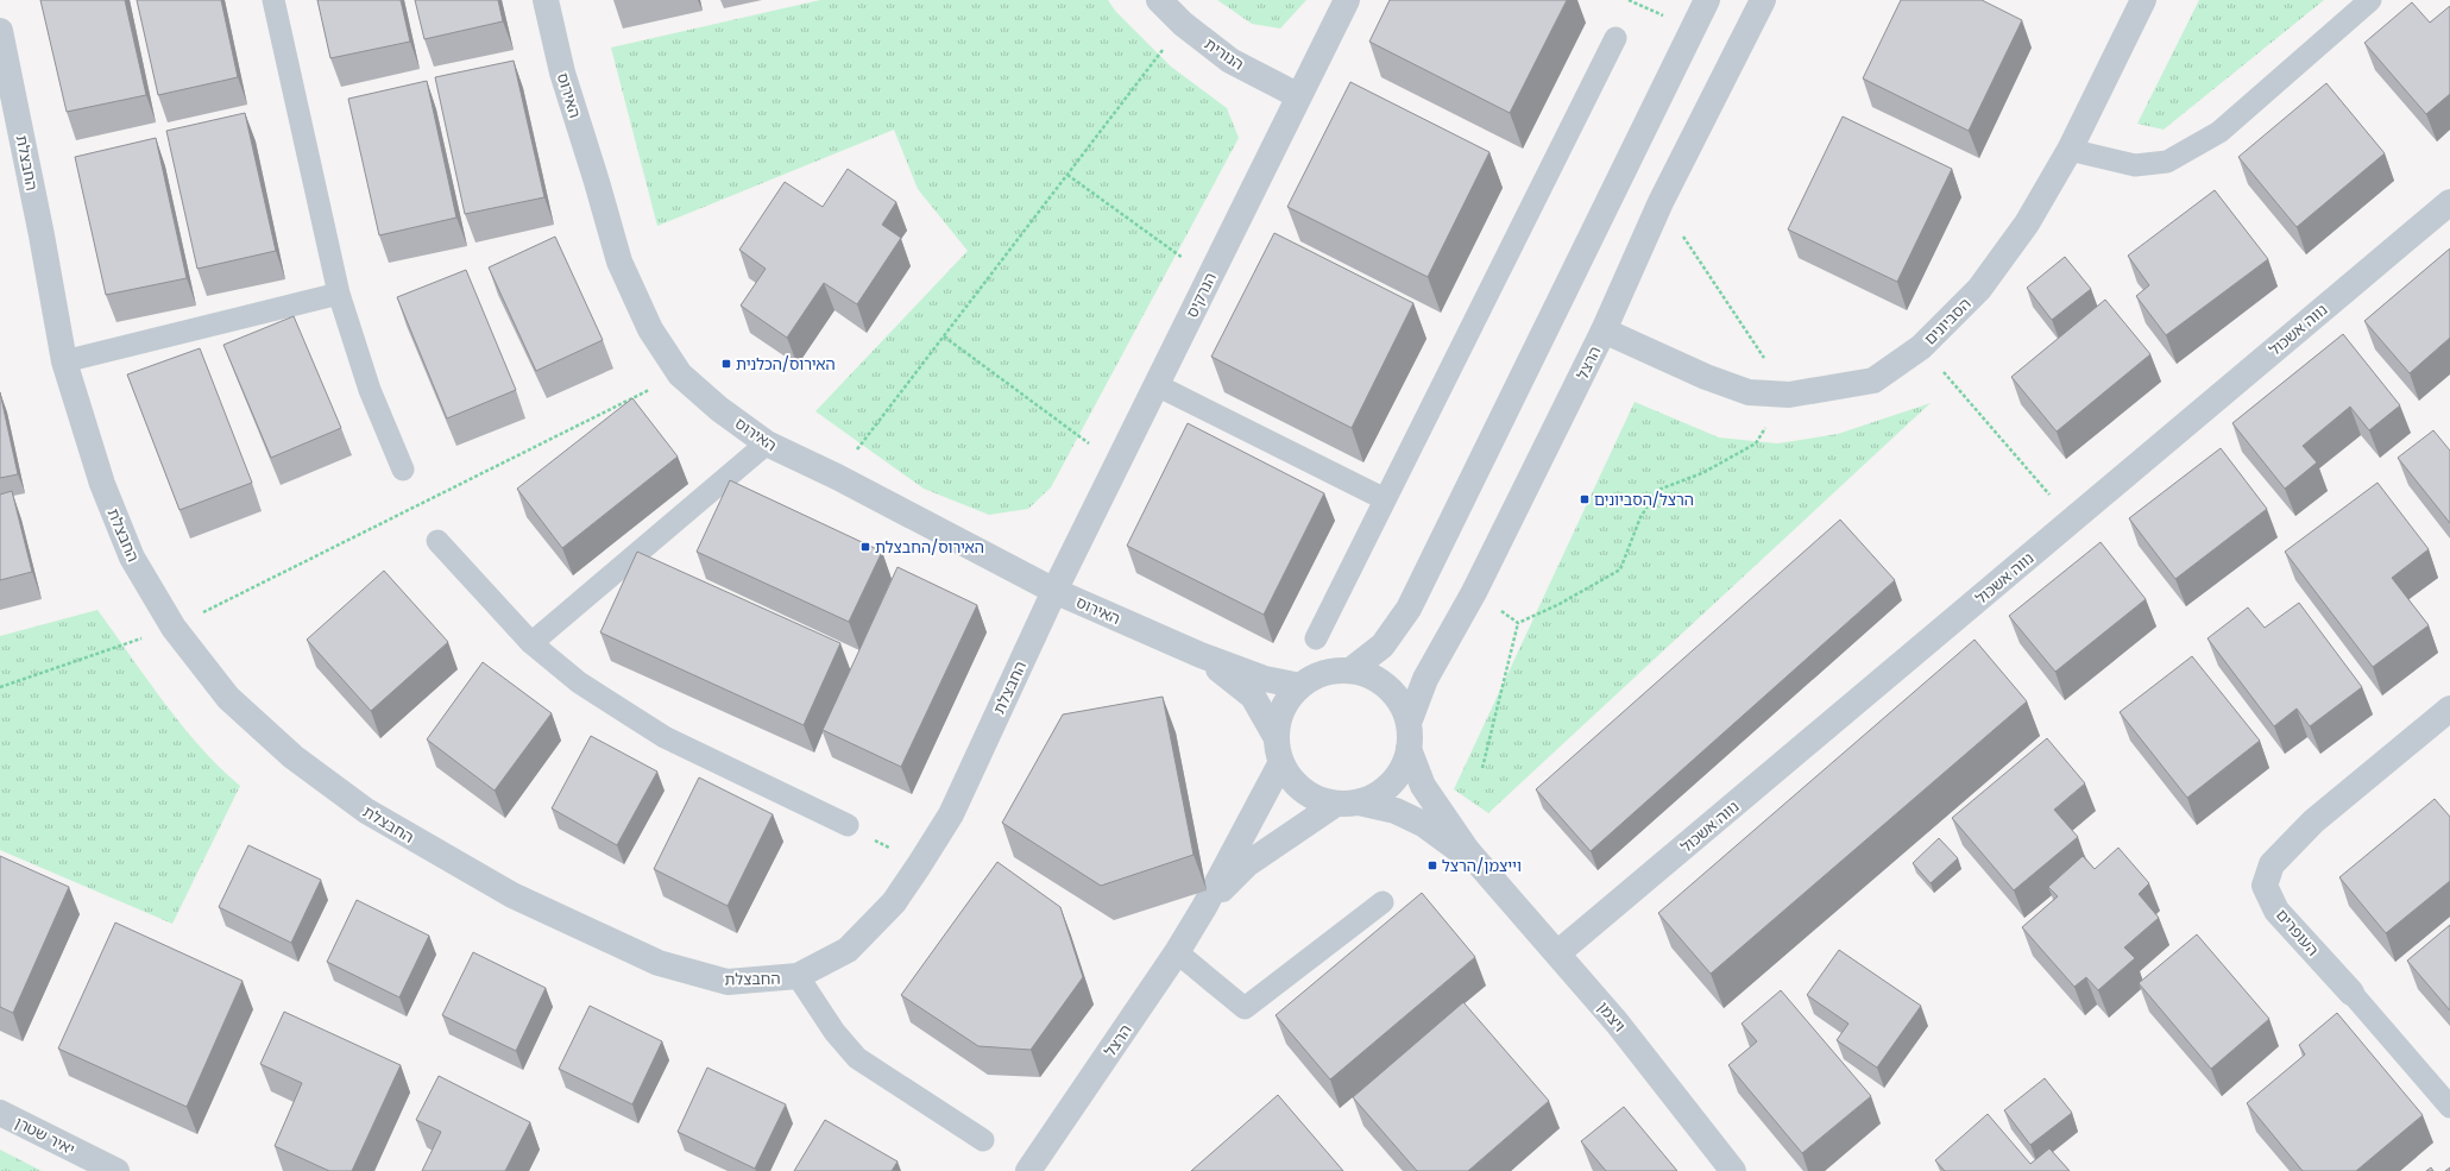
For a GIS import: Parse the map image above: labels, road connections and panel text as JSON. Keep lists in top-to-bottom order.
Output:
{
  "streets": {
    "street": [
      "הנורית",
      "האירוס",
      "החבצלת",
      "הנרקיס",
      "הסביונים",
      "נווה אשכול",
      "הרצל",
      "העופרים",
      "ויצמן",
      "יאיר שטרן"
    ]
  },
  "crossings": [
    ["הנורית", "הנרקיס"],
    ["האירוס", "החבצלת"],
    ["האירוס", "הנרקיס"],
    ["האירוס", "הרצל"],
    ["האירוס", "ויצמן"],
    ["החבצלת", "הנרקיס"],
    ["הסביונים", "הרצל"],
    ["נווה אשכול", "ויצמן"],
    ["הרצל", "ויצמן"]
  ],
  "places": {
    "transit": [
      "האירוס/הכלנית",
      "הרצל/הסביונים",
      "האירוס/החבצלת",
      "וייצמן/הרצל"
    ]
  }
}
